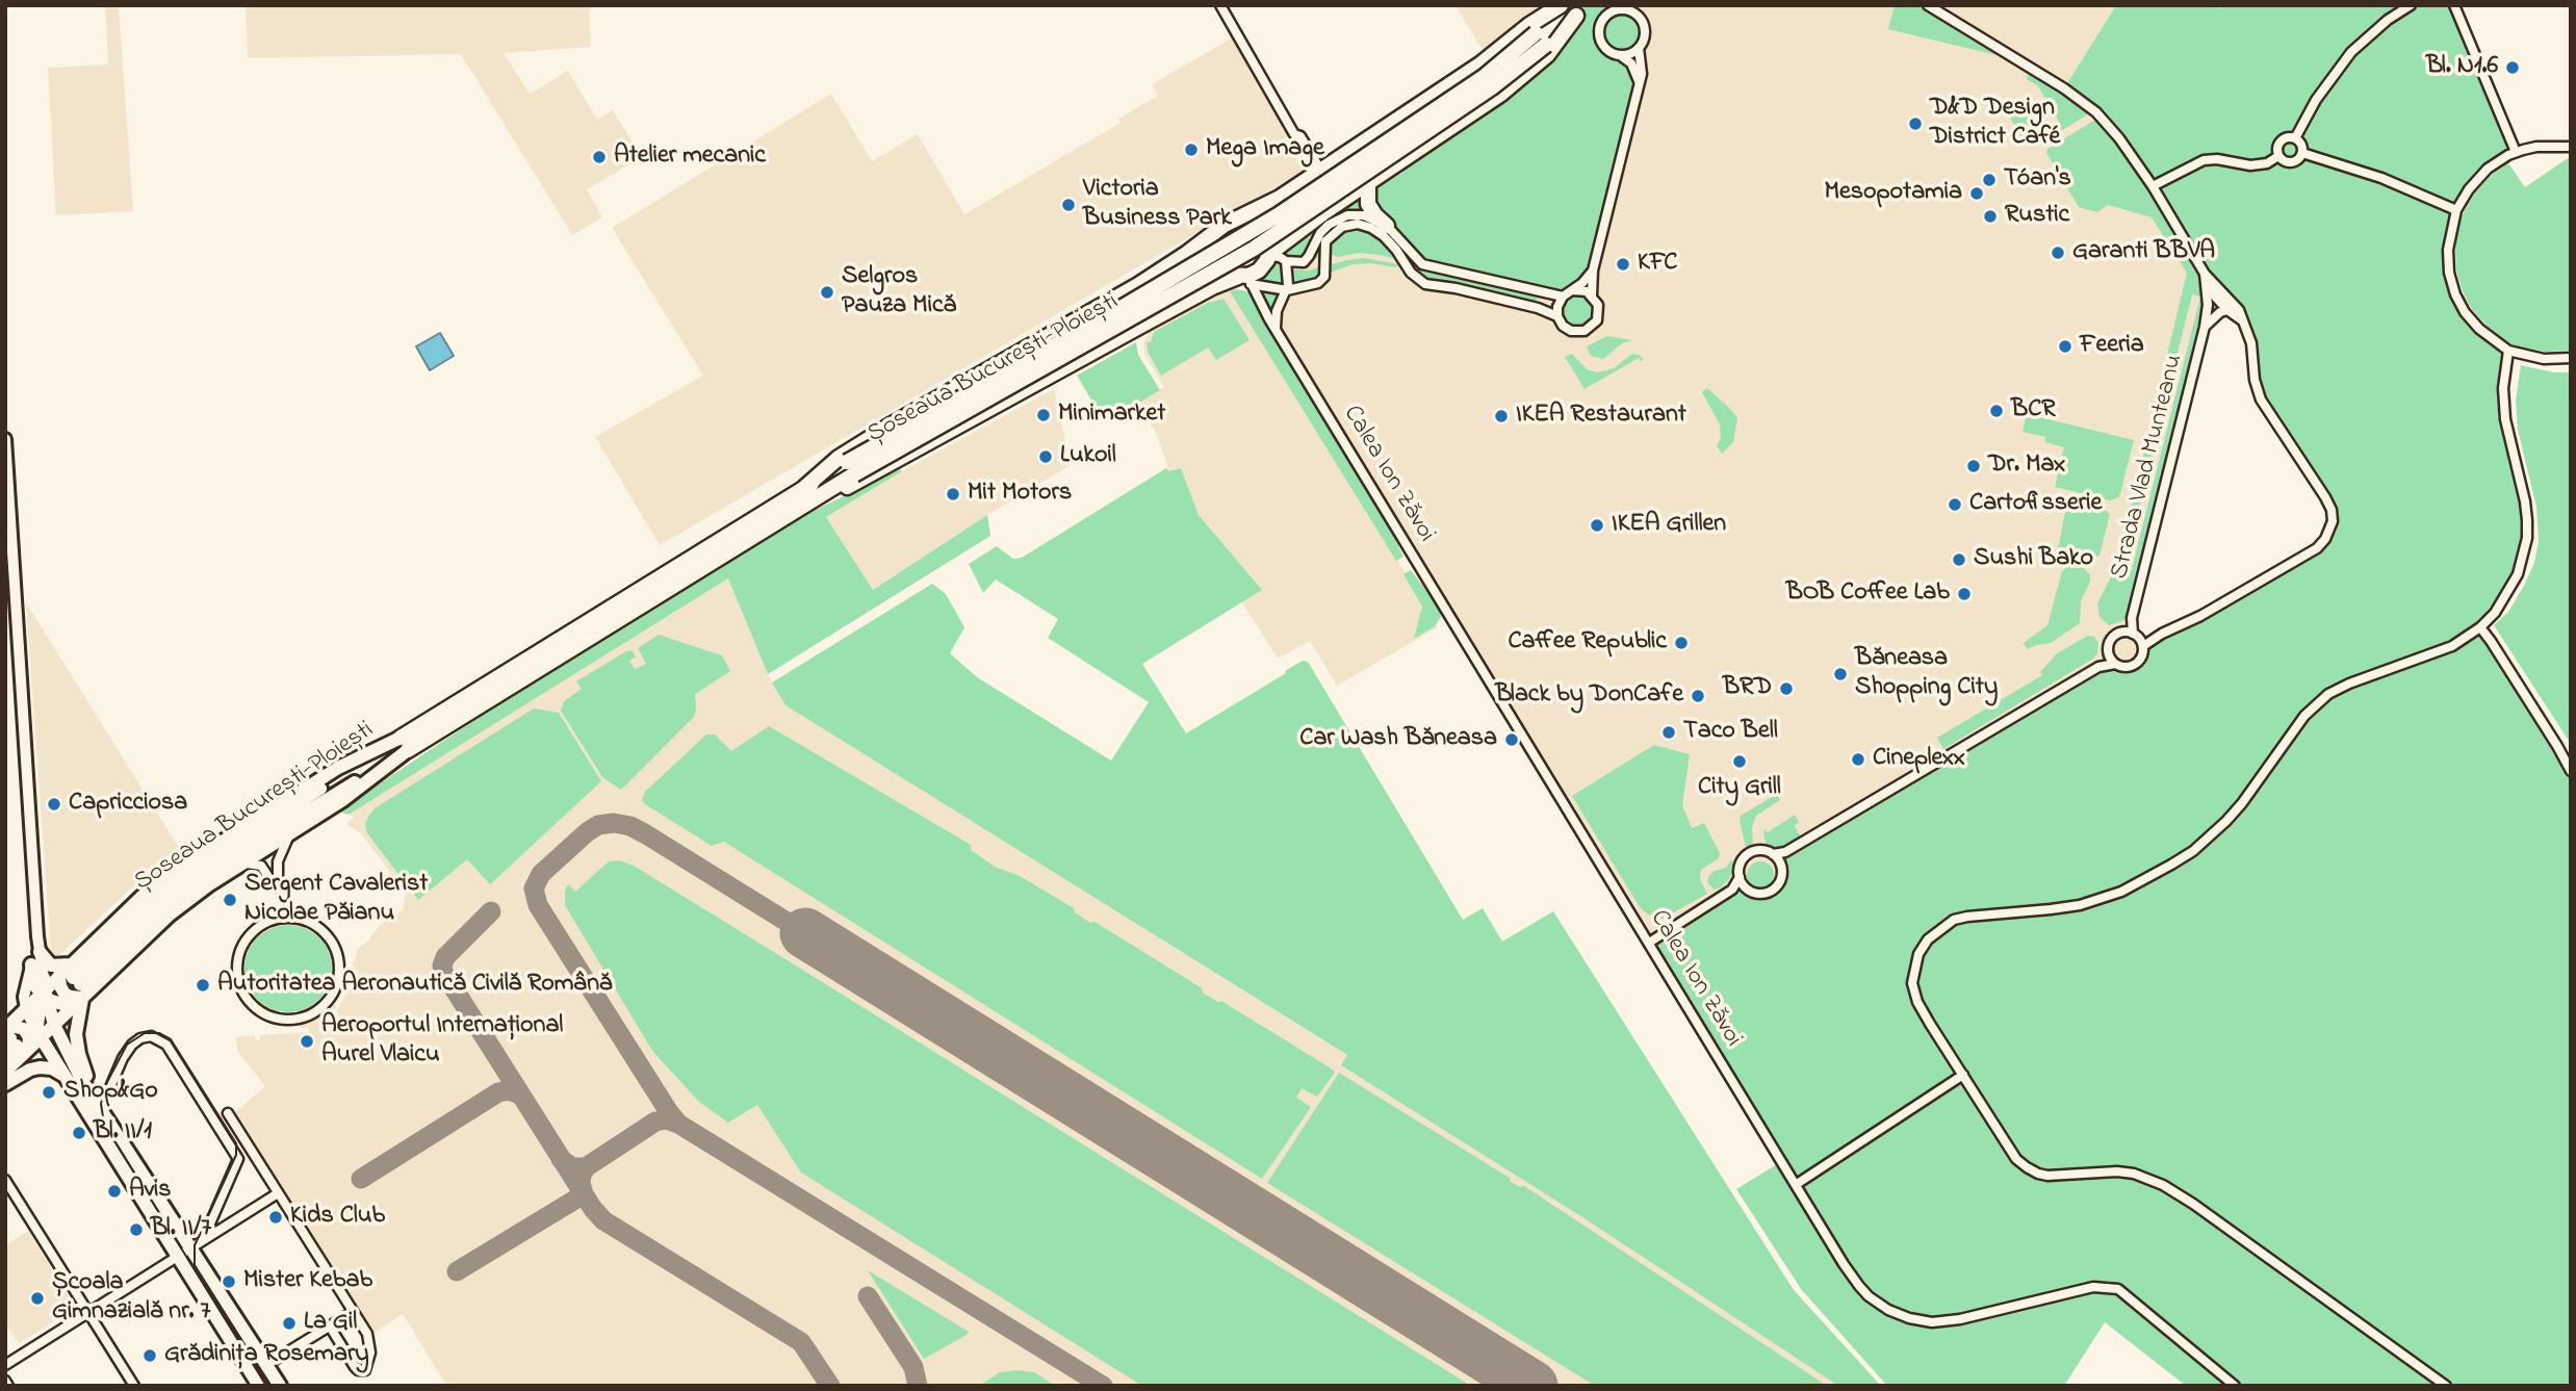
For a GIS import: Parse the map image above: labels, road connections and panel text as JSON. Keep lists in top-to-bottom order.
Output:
{
  "streets": {
    "highway": ["Șoseaua București-Ploiești"],
    "street": ["Strada Vlad Munteanu", "Calea Ion Zăvoi"]
  },
  "places": [
    "Bl. N1.6",
    "D&D Design District Café",
    "Mega Image",
    "Atelier mecanic",
    "Tóan's",
    "Mesopotamia",
    "Victoria Business Park",
    "Rustic",
    "Garanti BBVA",
    "KFC",
    "Selgros Pauza Mică",
    "Feeria",
    "BCR",
    "Minimarket",
    "IKEA Restaurant",
    "Lukoil",
    "Dr. Max",
    "Mit Motors",
    "Cartofisserie",
    "IKEA Grillen",
    "Sushi Bako",
    "BOB Coffee Lab",
    "Caffee Republic",
    "Băneasa Shopping City",
    "BRD",
    "Black by DonCafe",
    "Taco Bell",
    "Car Wash Băneasa",
    "Cineplexx",
    "City Grill",
    "Capricciosa",
    "Sergent Cavalerist Nicolae Păianu",
    "Autoritatea Aeronautică Civilă Română",
    "Aeroportul Internațional Aurel Vlaicu",
    "Shop&Go",
    "Bl. II/1",
    "Avis",
    "Kids Club",
    "Bl. II/7",
    "Mister Kebab",
    "Școala Gimnazială nr. 7",
    "La Gil",
    "Grădinița Rosemary"
  ]
}
